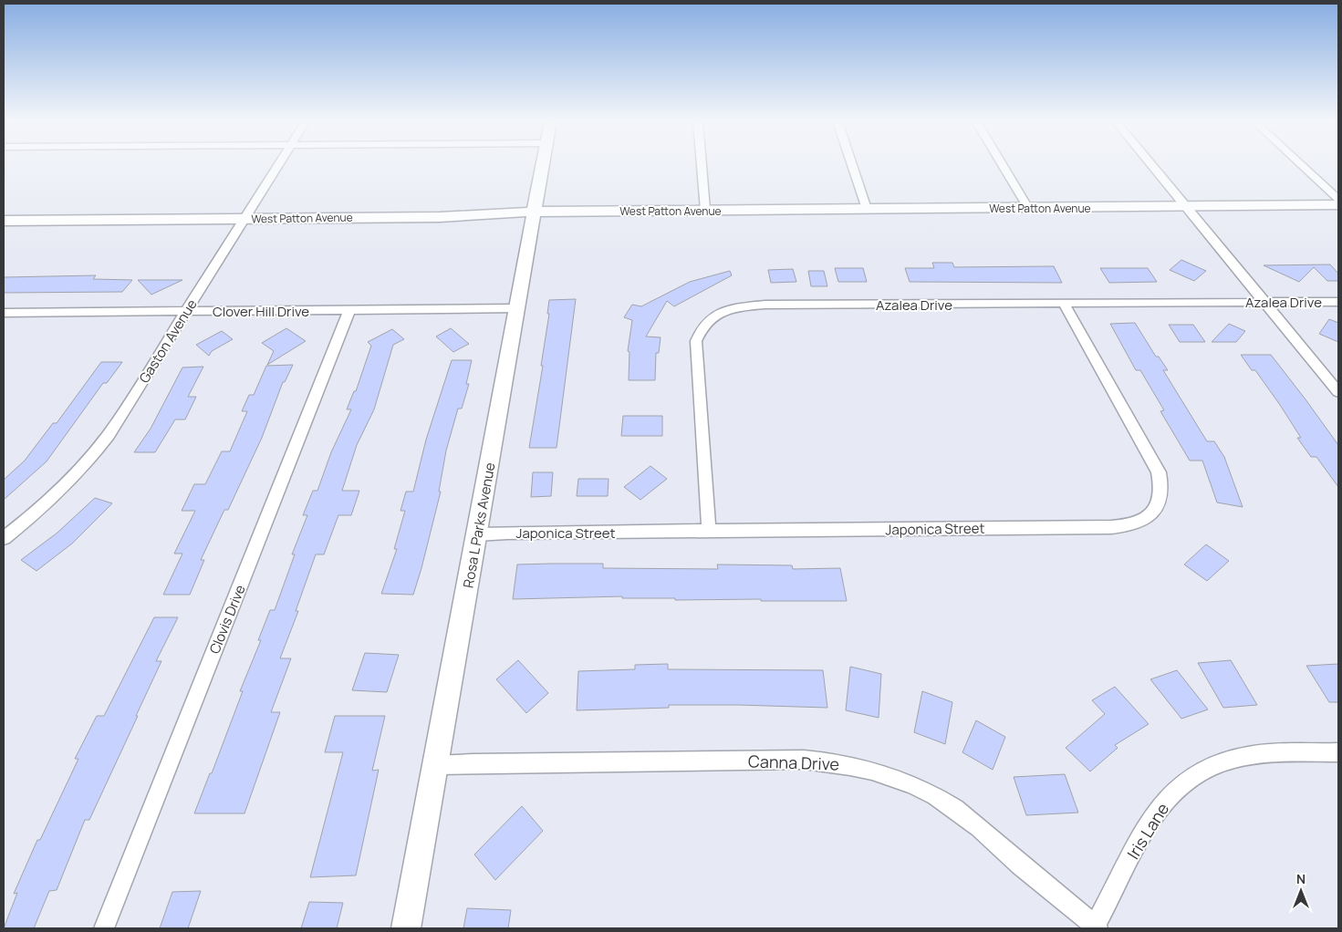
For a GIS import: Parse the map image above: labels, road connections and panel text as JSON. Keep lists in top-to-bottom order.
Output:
{
  "streets": {
    "street": [
      "West Patton Avenue",
      "Azalea Drive",
      "Clover Hill Drive",
      "Gaston Avenue",
      "Rosa L Parks Avenue",
      "Japonica Street",
      "Clovis Drive",
      "Canna Drive",
      "Iris Lane"
    ]
  },
  "crossings": [
    ["West Patton Avenue", "Gaston Avenue"],
    ["West Patton Avenue", "Rosa L Parks Avenue"],
    ["Azalea Drive", "Japonica Street"],
    ["Clover Hill Drive", "Gaston Avenue"],
    ["Clover Hill Drive", "Rosa L Parks Avenue"],
    ["Clover Hill Drive", "Clovis Drive"],
    ["Rosa L Parks Avenue", "Japonica Street"],
    ["Rosa L Parks Avenue", "Canna Drive"],
    ["Canna Drive", "Iris Lane"]
  ],
  "north": "top"
}
